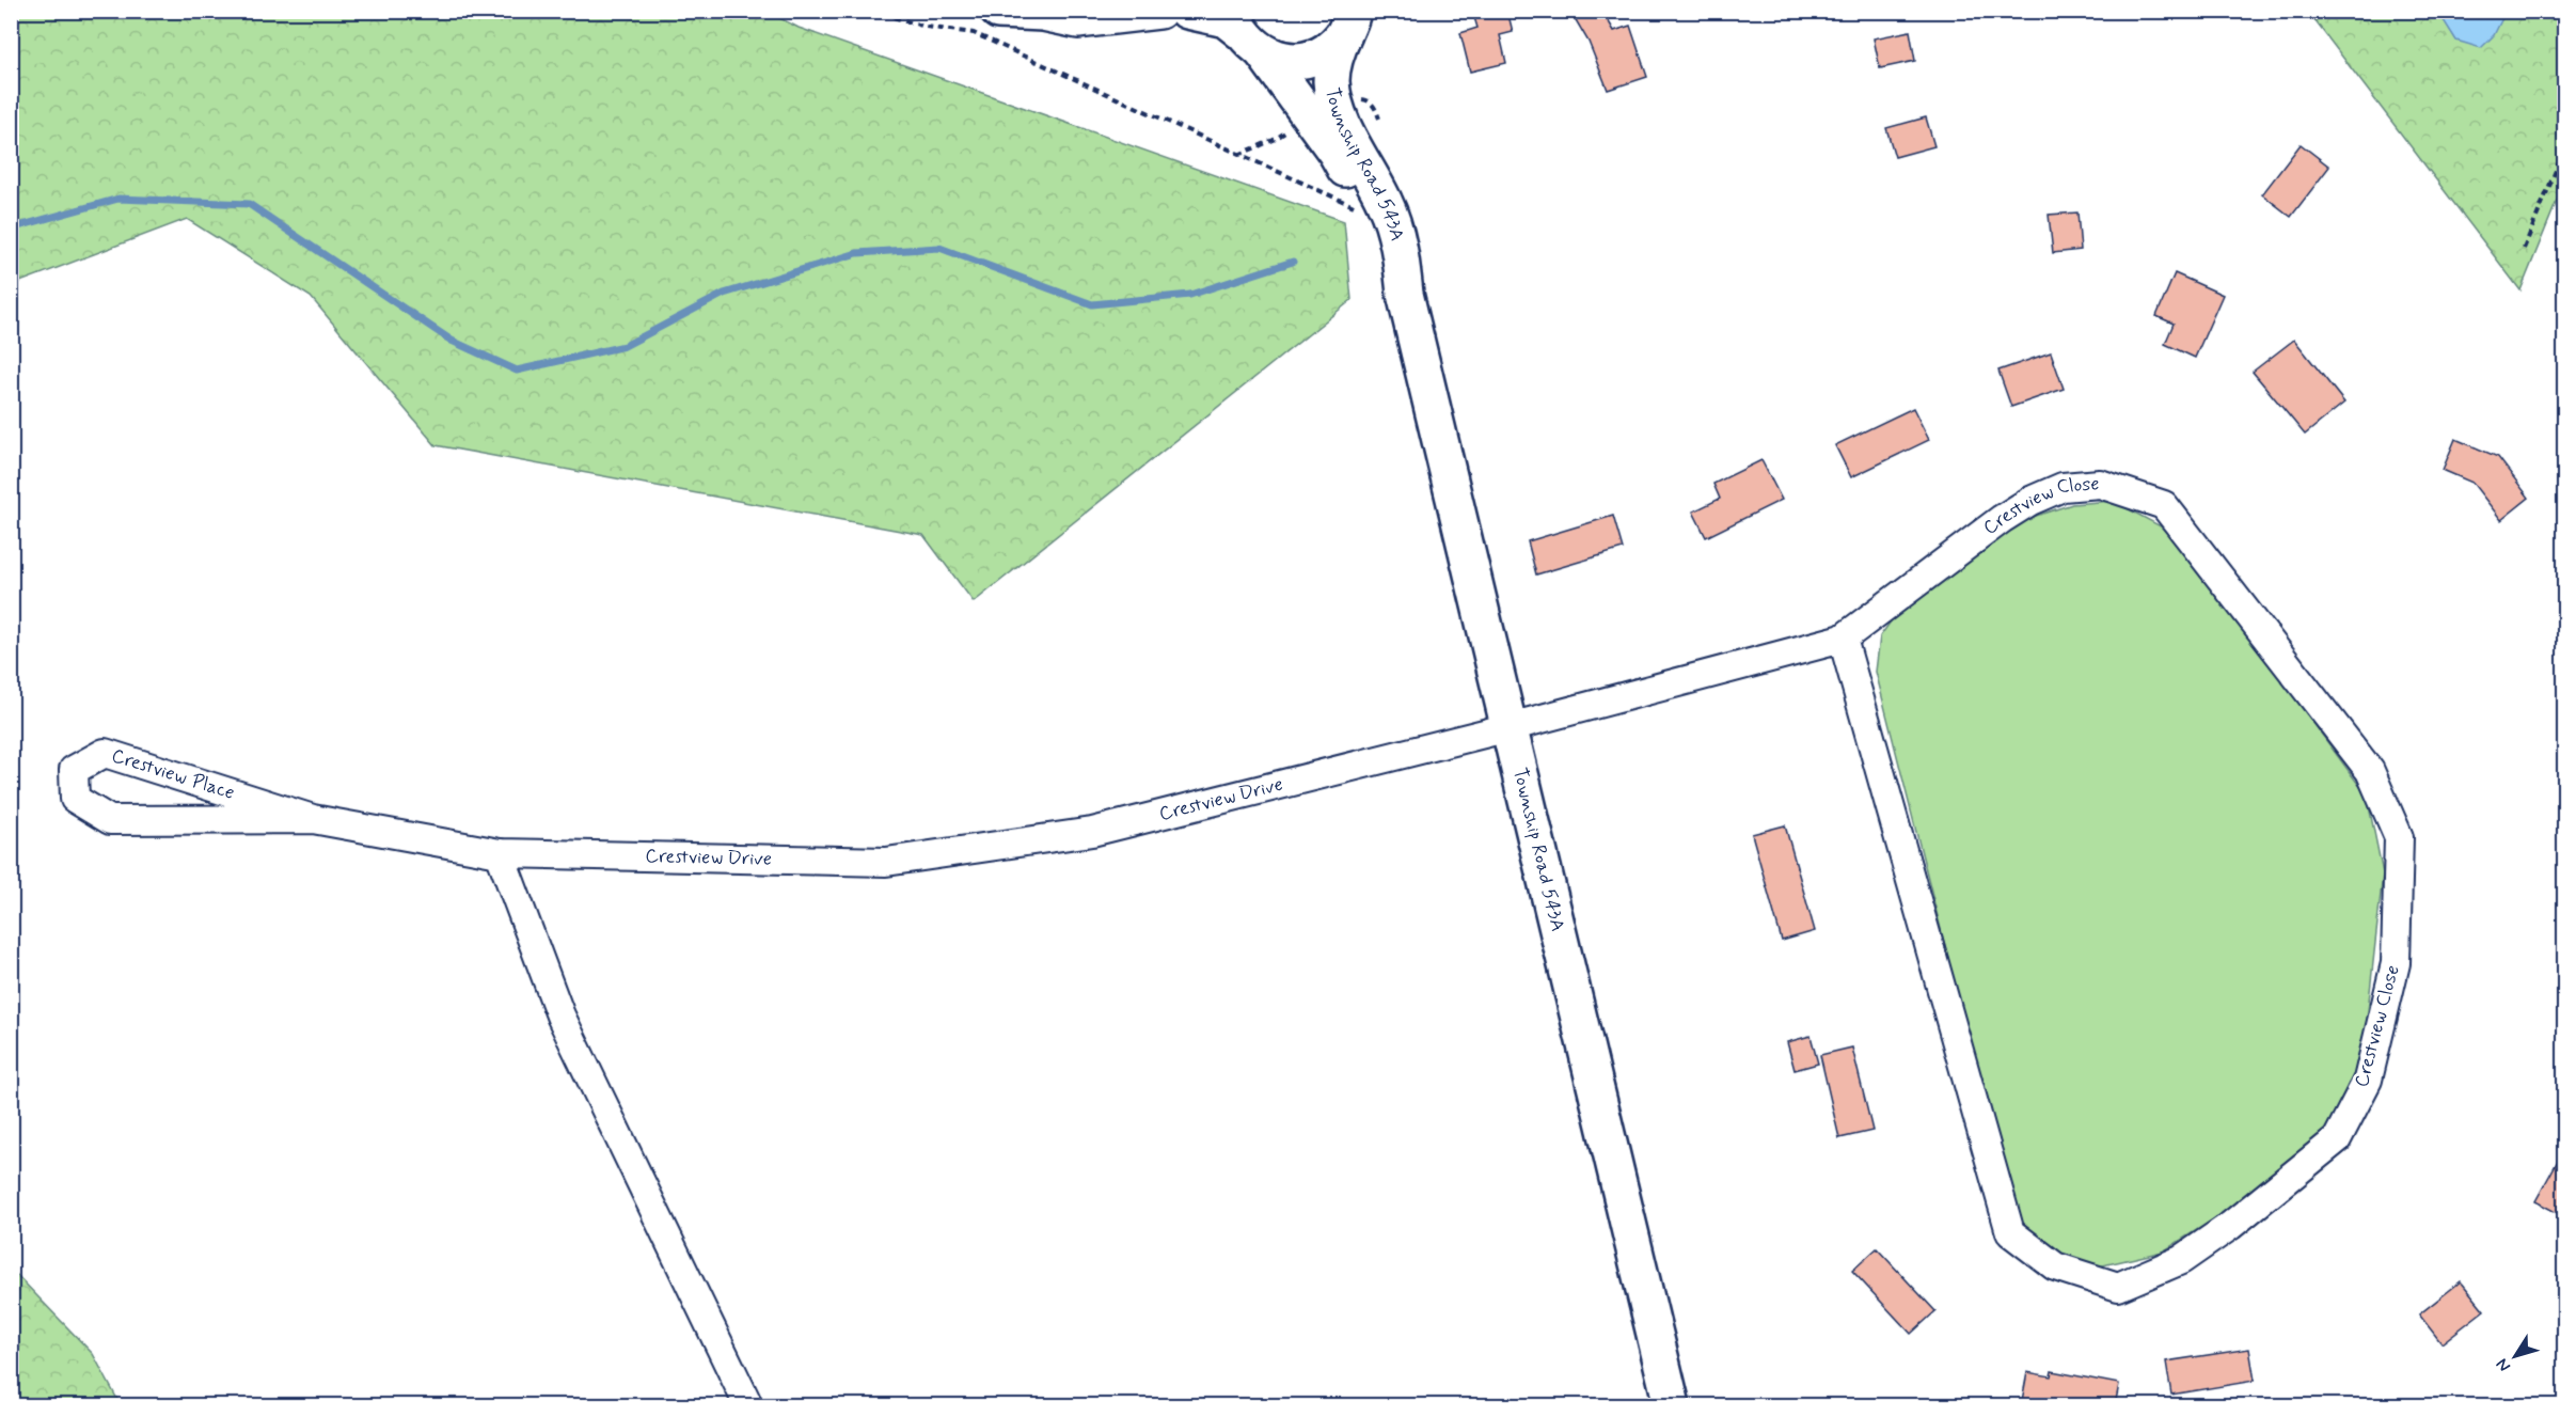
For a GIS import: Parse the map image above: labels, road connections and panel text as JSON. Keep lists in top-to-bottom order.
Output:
{
  "streets": {
    "main road": ["Township Road 543A"],
    "street": ["Crestview Close", "Crestview Place", "Crestview Drive"]
  },
  "crossings": [
    ["Township Road 543A", "Crestview Close"],
    ["Township Road 543A", "Crestview Drive"],
    ["Crestview Close", "Crestview Drive"],
    ["Crestview Place", "Crestview Drive"]
  ],
  "north": "bottom left"
}
